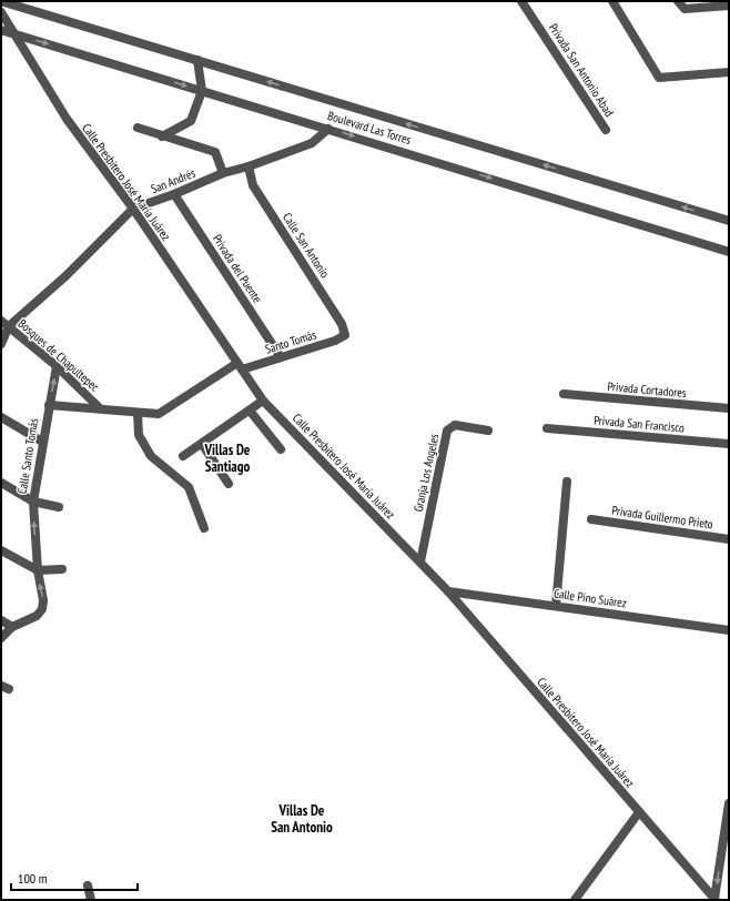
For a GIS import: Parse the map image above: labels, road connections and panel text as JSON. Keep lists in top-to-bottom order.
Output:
{
  "streets": {
    "street": [
      "Privada San Antonio Abad",
      "Boulevard Las Torres",
      "San Andrés",
      "Calle Presbítero José María Juárez",
      "Calle San Antonio",
      "Privada del Puente",
      "Santo Tomás",
      "Bosques de Chapultepec",
      "Privada Cortadores",
      "Privada San Francisco",
      "Calle Santo Tomás",
      "Granja Los Angeles",
      "Privada Guillermo Prieto",
      "Calle Pino Suárez"
    ]
  },
  "crossings": [
    ["Boulevard Las Torres", "San Andrés"],
    ["Boulevard Las Torres", "Calle Presbítero José María Juárez"],
    ["San Andrés", "Calle Presbítero José María Juárez"],
    ["San Andrés", "Calle San Antonio"],
    ["San Andrés", "Privada del Puente"],
    ["San Andrés", "Bosques de Chapultepec"],
    ["Calle Presbítero José María Juárez", "Santo Tomás"],
    ["Calle Presbítero José María Juárez", "Calle Santo Tomás"],
    ["Calle Presbítero José María Juárez", "Granja Los Angeles"],
    ["Calle Presbítero José María Juárez", "Calle Pino Suárez"],
    ["Calle San Antonio", "Santo Tomás"],
    ["Privada del Puente", "Santo Tomás"],
    ["Santo Tomás", "Calle Santo Tomás"],
    ["Bosques de Chapultepec", "Calle Santo Tomás"]
  ],
  "districts": ["Villas De Santiago", "Villas De San Antonio"],
  "scale_bar": "100 m"
}
